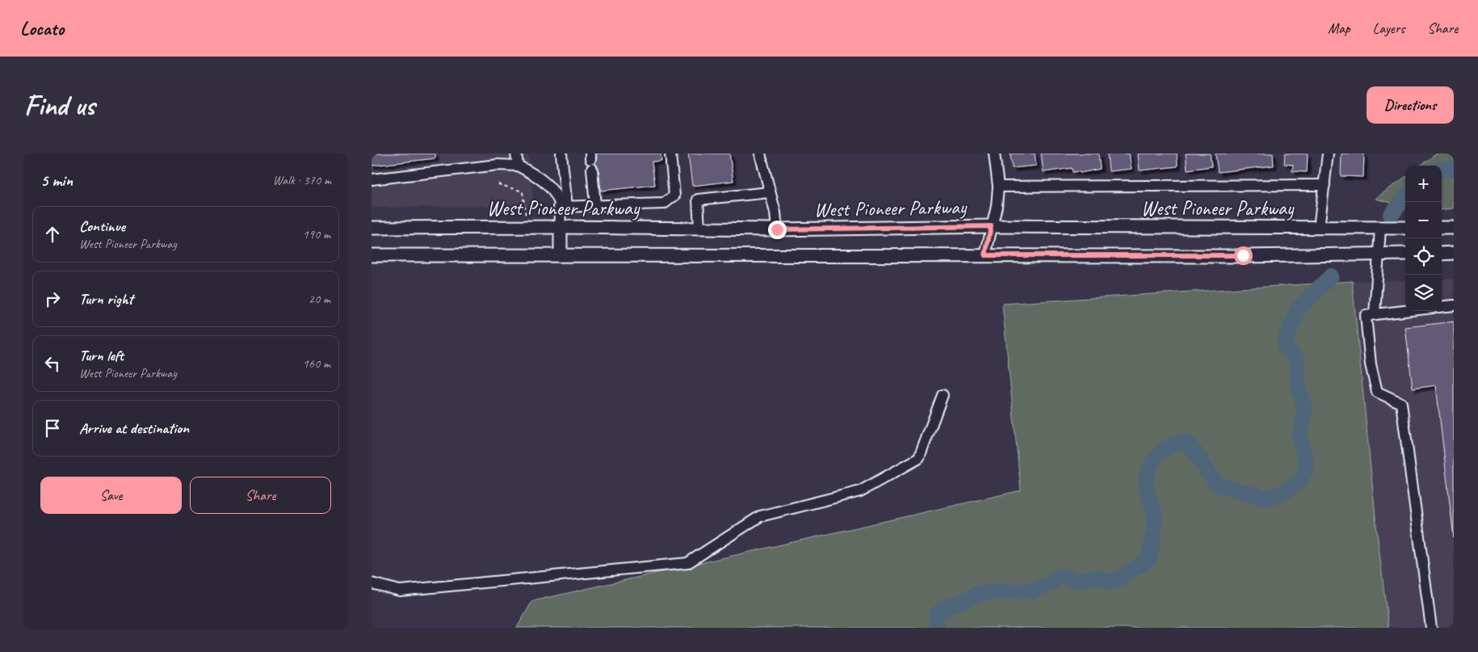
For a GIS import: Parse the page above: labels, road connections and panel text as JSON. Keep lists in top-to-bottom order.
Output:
{
  "streets": {
    "main road": ["West Pioneer Parkway"]
  },
  "page": {
    "header": "Locato",
    "nav": ["Map", "Layers", "Share"],
    "buttons": [
      "Directions",
      ["Save", "Share"]
    ],
    "title": "Find us",
    "heading": ["5 min", "Walk · 370 m"],
    "map_buttons": ["+", "−"],
    "list": [
      ["Continue", "West Pioneer Parkway", "190 m"],
      ["Turn right", "20 m"],
      ["Turn left", "West Pioneer Parkway", "160 m"],
      "Arrive at destination"
    ]
  }
}
